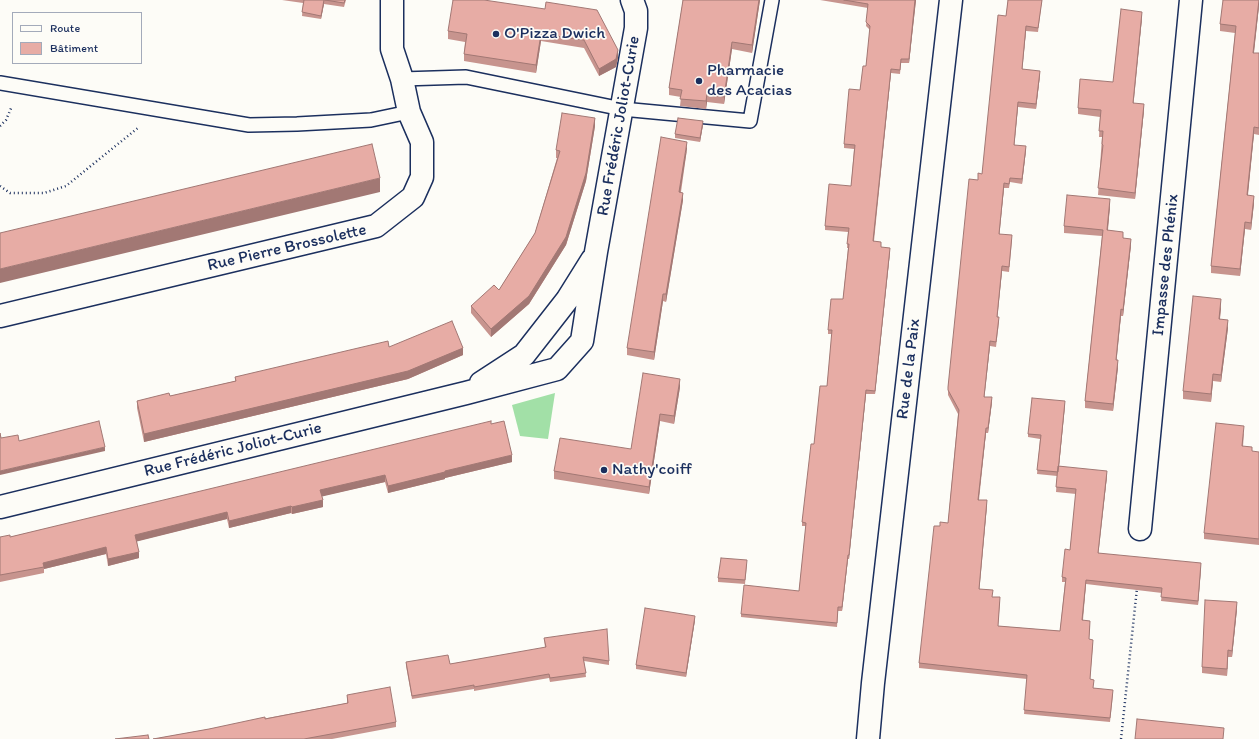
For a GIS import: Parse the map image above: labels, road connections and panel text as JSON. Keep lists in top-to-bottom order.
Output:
{
  "streets": {
    "street": [
      "Rue Frédéric Joliot-Curie",
      "Rue Pierre Brossolette",
      "Impasse des Phénix",
      "Rue de la Paix"
    ]
  },
  "places": ["O'Pizza Dwich", "Pharmacie des Acacias", "Nathy'coiff"],
  "legend": ["Route", "Bâtiment"]
}
